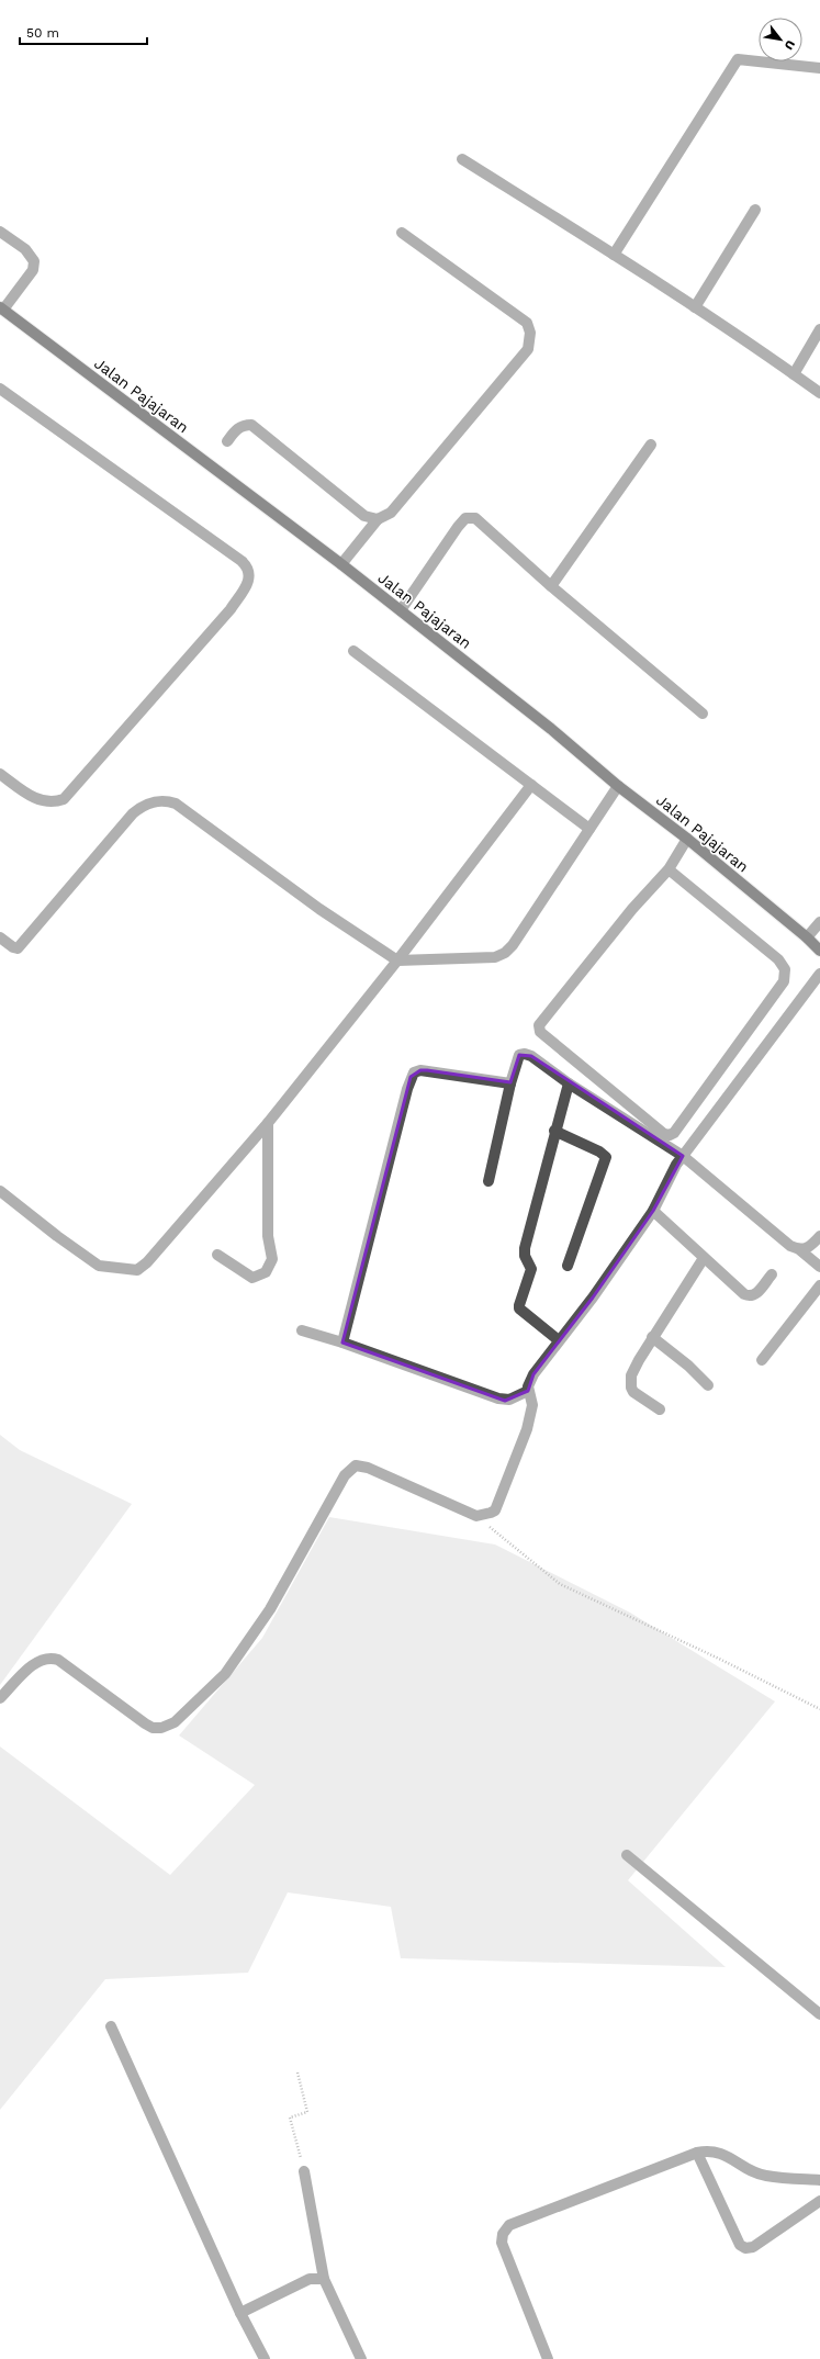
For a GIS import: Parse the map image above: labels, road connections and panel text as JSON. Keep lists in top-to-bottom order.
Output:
{
  "streets": {
    "main road": ["Jalan Pajajaran"]
  },
  "scale_bar": "50 m",
  "north": "bottom right"
}
